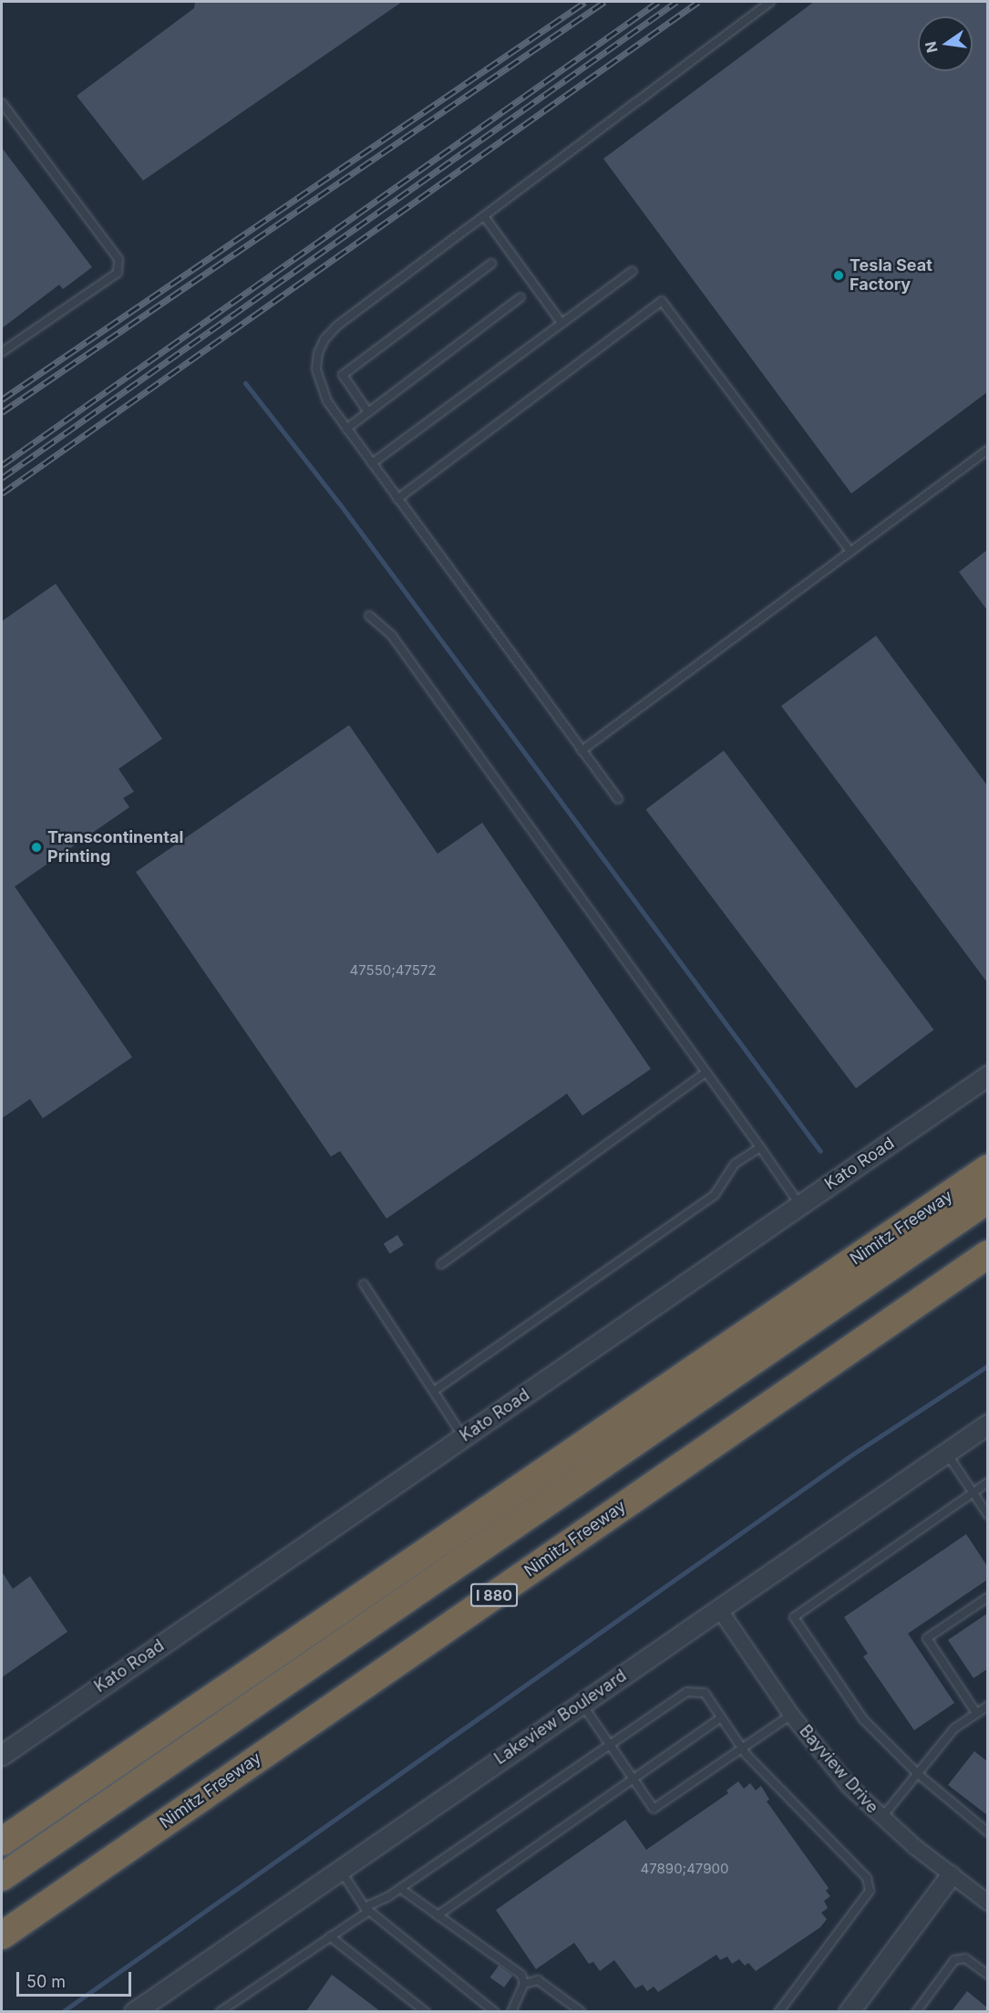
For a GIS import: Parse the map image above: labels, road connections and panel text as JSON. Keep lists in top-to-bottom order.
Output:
{
  "streets": {
    "highway": ["Nimitz Freeway", "I 880"],
    "street": ["Kato Road", "Lakeview Boulevard", "Bayview Drive"]
  },
  "crossings": [
    ["Lakeview Boulevard", "Bayview Drive"]
  ],
  "places": ["Tesla Seat Factory", "Transcontinental Printing"],
  "house_numbers": ["47550;47572", "47890;47900"],
  "scale_bar": "50 m",
  "north": "left"
}
